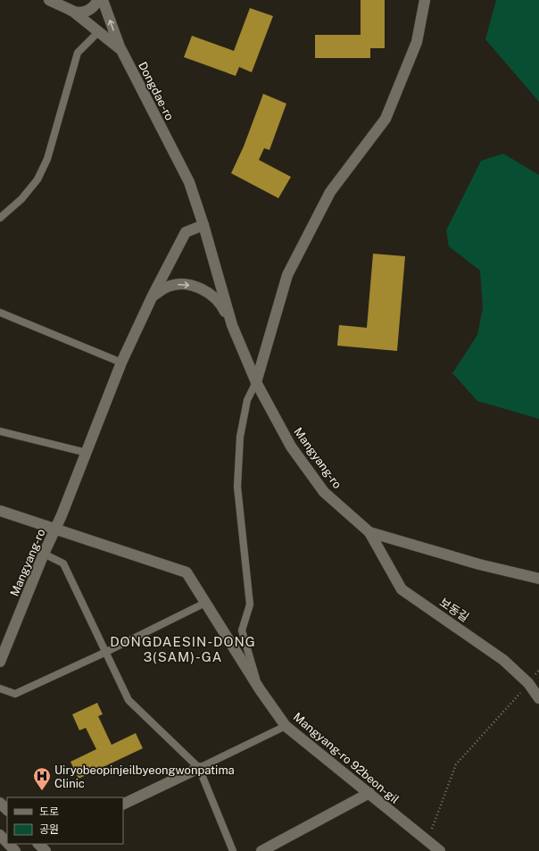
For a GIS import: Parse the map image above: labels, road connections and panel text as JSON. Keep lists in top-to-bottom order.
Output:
{
  "streets": {
    "street": [
      "Dongdae-ro",
      "Mangyang-ro",
      "보동길",
      "Mangyang-ro 92beon-gil"
    ]
  },
  "crossings": [
    ["Dongdae-ro", "Mangyang-ro"],
    ["Mangyang-ro", "보동길"],
    ["Mangyang-ro", "Mangyang-ro 92beon-gil"]
  ],
  "districts": ["DONGDAESIN-DONG 3(SAM)-GA"],
  "places": {
    "hospital": ["Uiryobeopinjeilbyeongwonpatima Clinic"]
  },
  "legend": ["도로", "공원"]
}
